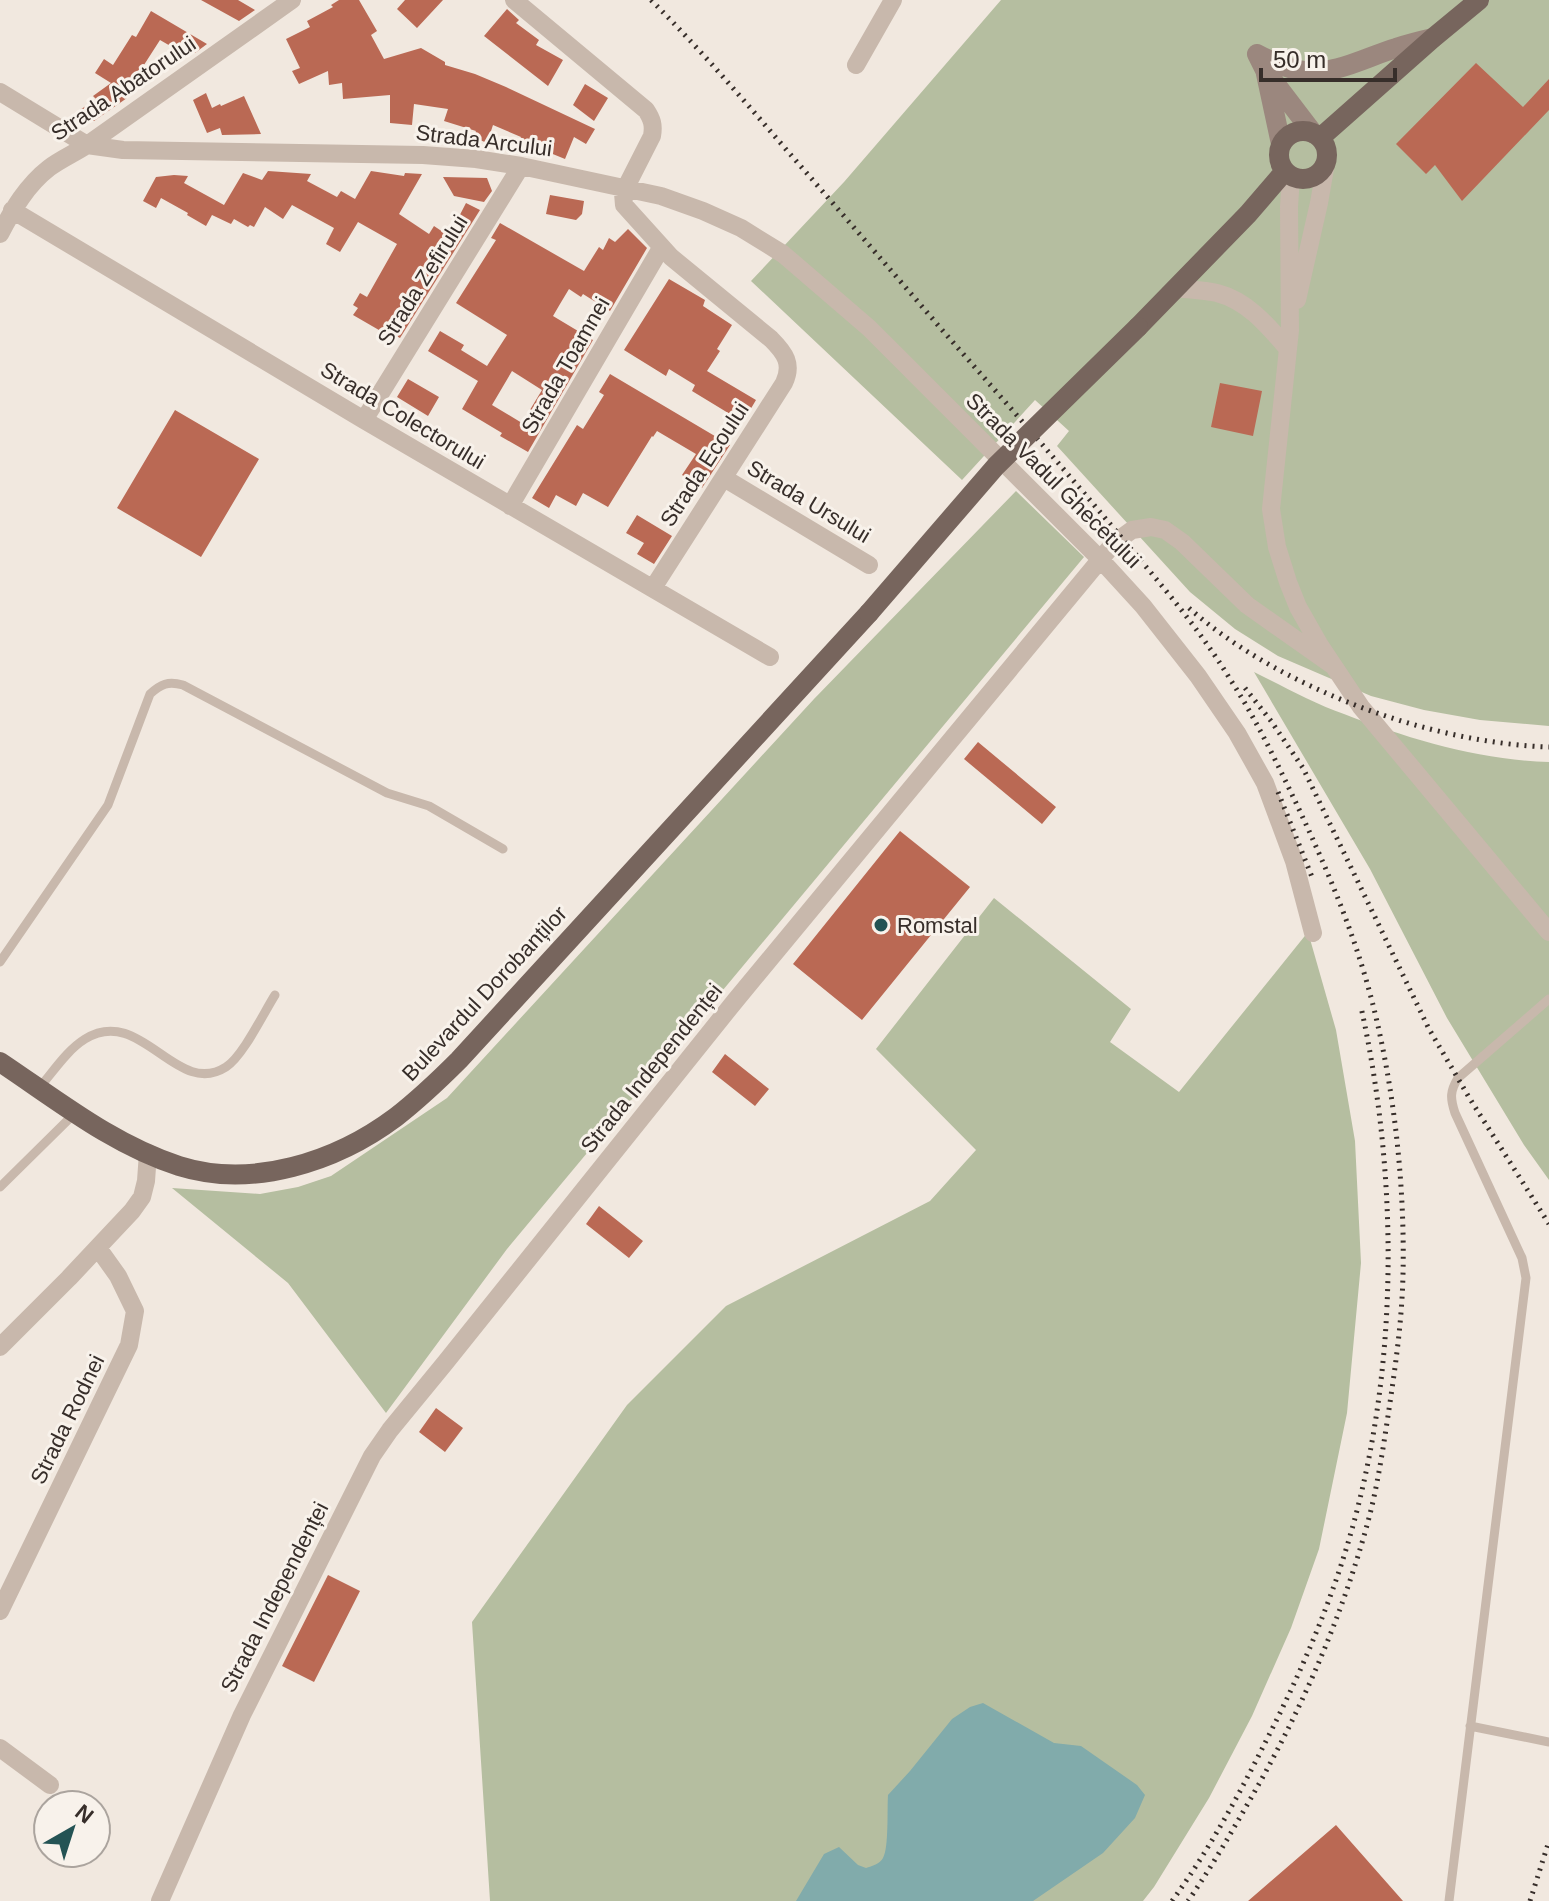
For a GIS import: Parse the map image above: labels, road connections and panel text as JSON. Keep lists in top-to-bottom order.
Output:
{
  "streets": {
    "main road": ["Bulevardul Dorobanților"],
    "street": [
      "Strada Abatorului",
      "Strada Arcului",
      "Strada Zefirului",
      "Strada Toamnei",
      "Strada Colectorului",
      "Strada Ecoului",
      "Strada Vadul Ghecetului",
      "Strada Ursului",
      "Strada Independenței",
      "Strada Rodnei"
    ]
  },
  "crossings": [
    ["Strada Abatorului", "Strada Arcului"],
    ["Strada Abatorului", "Strada Colectorului"],
    ["Strada Arcului", "Strada Zefirului"],
    ["Strada Arcului", "Strada Vadul Ghecetului"],
    ["Strada Zefirului", "Strada Colectorului"],
    ["Strada Toamnei", "Strada Colectorului"],
    ["Strada Toamnei", "Strada Ecoului"],
    ["Strada Colectorului", "Strada Ecoului"],
    ["Strada Ecoului", "Strada Ursului"],
    ["Strada Vadul Ghecetului", "Strada Independenței"]
  ],
  "places": ["Romstal"],
  "scale_bar": "50 m",
  "north": "top right"
}
